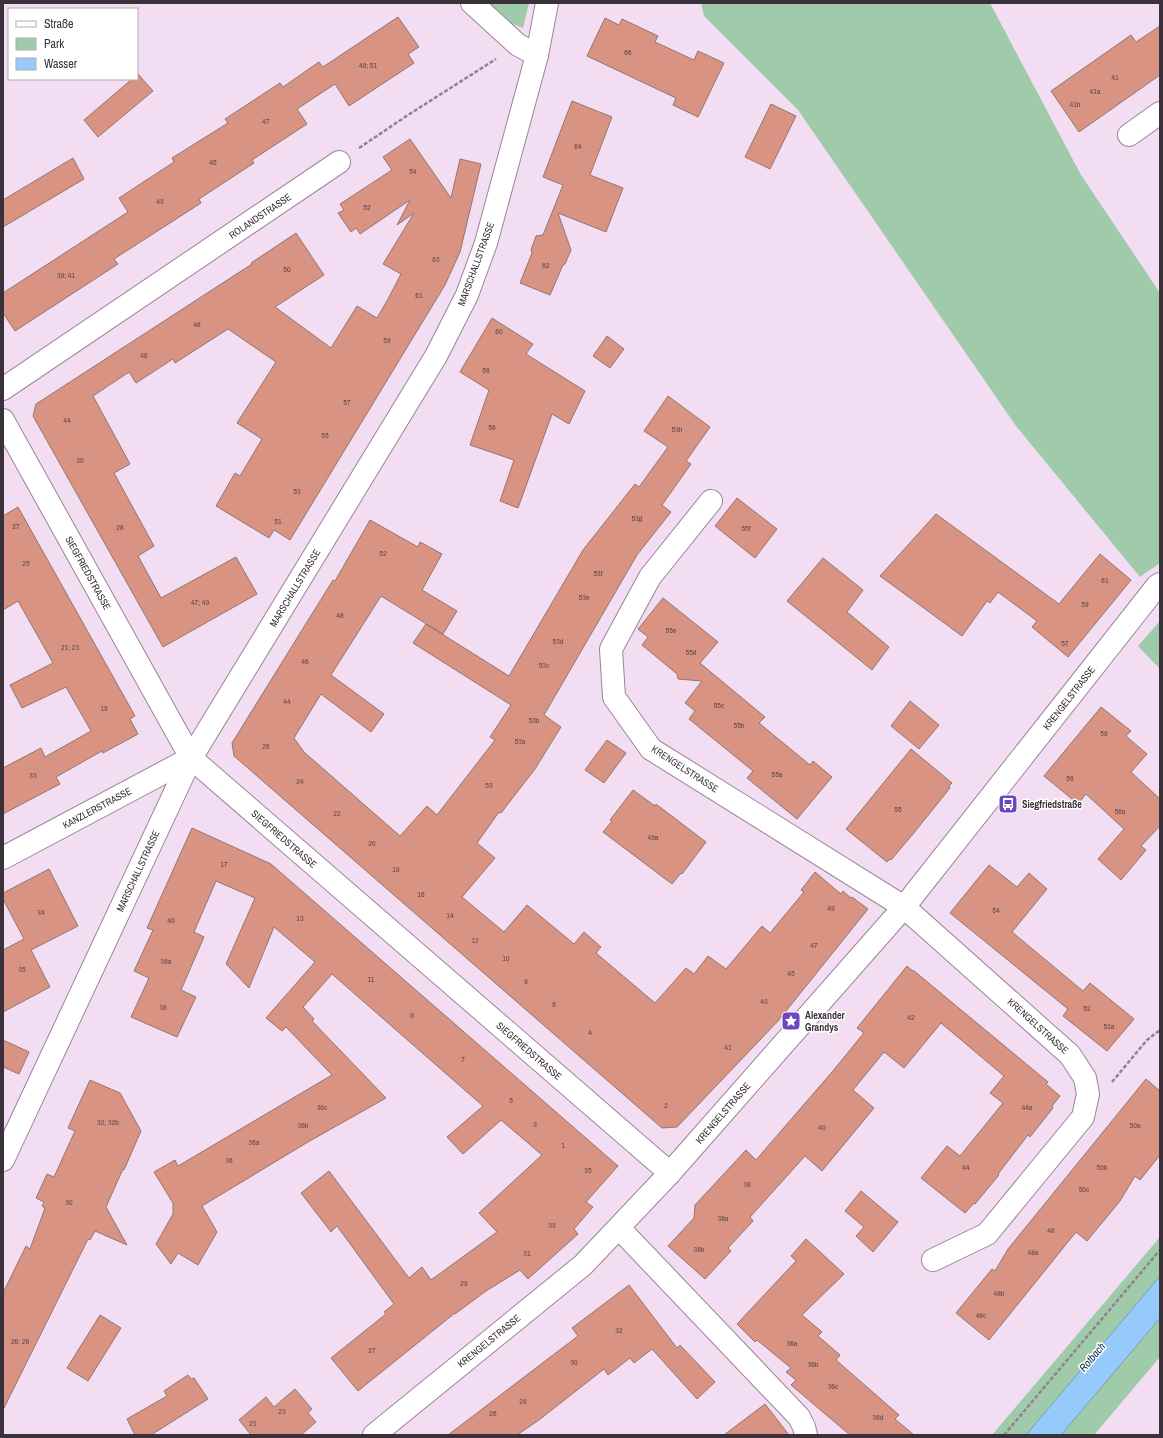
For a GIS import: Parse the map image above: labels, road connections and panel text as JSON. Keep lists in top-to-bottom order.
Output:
{
  "streets": {
    "street": [
      "ROLANDSTRASSE",
      "MARSCHALLSTRASSE",
      "SIEGFRIEDSTRASSE",
      "KRENGELSTRASSE",
      "KANZLERSTRASSE"
    ]
  },
  "crossings": [
    ["MARSCHALLSTRASSE", "SIEGFRIEDSTRASSE"],
    ["MARSCHALLSTRASSE", "KANZLERSTRASSE"],
    ["SIEGFRIEDSTRASSE", "KRENGELSTRASSE"],
    ["SIEGFRIEDSTRASSE", "KANZLERSTRASSE"]
  ],
  "water": ["Rotbach"],
  "places": {
    "bus stop": ["Siegfriedstraße"],
    "place": ["Alexander Grandys"]
  },
  "house_numbers": [
    "66",
    "49; 51",
    "41",
    "41a",
    "41b",
    "47",
    "64",
    "45",
    "54",
    "43",
    "52",
    "63",
    "62",
    "50",
    "39; 41",
    "61",
    "48",
    "60",
    "59",
    "46",
    "58",
    "57",
    "44",
    "56",
    "53h",
    "55",
    "30",
    "53",
    "53g",
    "51",
    "27",
    "28",
    "55f",
    "52",
    "25",
    "53f",
    "61",
    "53e",
    "47; 49",
    "59",
    "48",
    "55e",
    "53d",
    "57",
    "21; 23",
    "55d",
    "46",
    "53c",
    "44",
    "55c",
    "19",
    "53b",
    "55b",
    "58",
    "53a",
    "26",
    "55a",
    "33",
    "56",
    "24",
    "53",
    "55",
    "56a",
    "22",
    "49a",
    "20",
    "17",
    "18",
    "16",
    "49",
    "54",
    "34",
    "14",
    "13",
    "40",
    "12",
    "47",
    "10",
    "38a",
    "35",
    "45",
    "11",
    "8",
    "43",
    "6",
    "38",
    "52",
    "9",
    "42",
    "52a",
    "4",
    "41",
    "7",
    "5",
    "2",
    "36c",
    "44a",
    "32; 32b",
    "3",
    "36b",
    "50a",
    "40",
    "36a",
    "1",
    "36",
    "44",
    "50b",
    "35",
    "38",
    "50c",
    "30",
    "38a",
    "33",
    "48",
    "38b",
    "48a",
    "31",
    "29",
    "48b",
    "48c",
    "32",
    "26; 28",
    "36a",
    "27",
    "30",
    "36b",
    "36c",
    "28",
    "23",
    "26",
    "36d",
    "21"
  ],
  "legend": ["Straße", "Park", "Wasser"]
}
